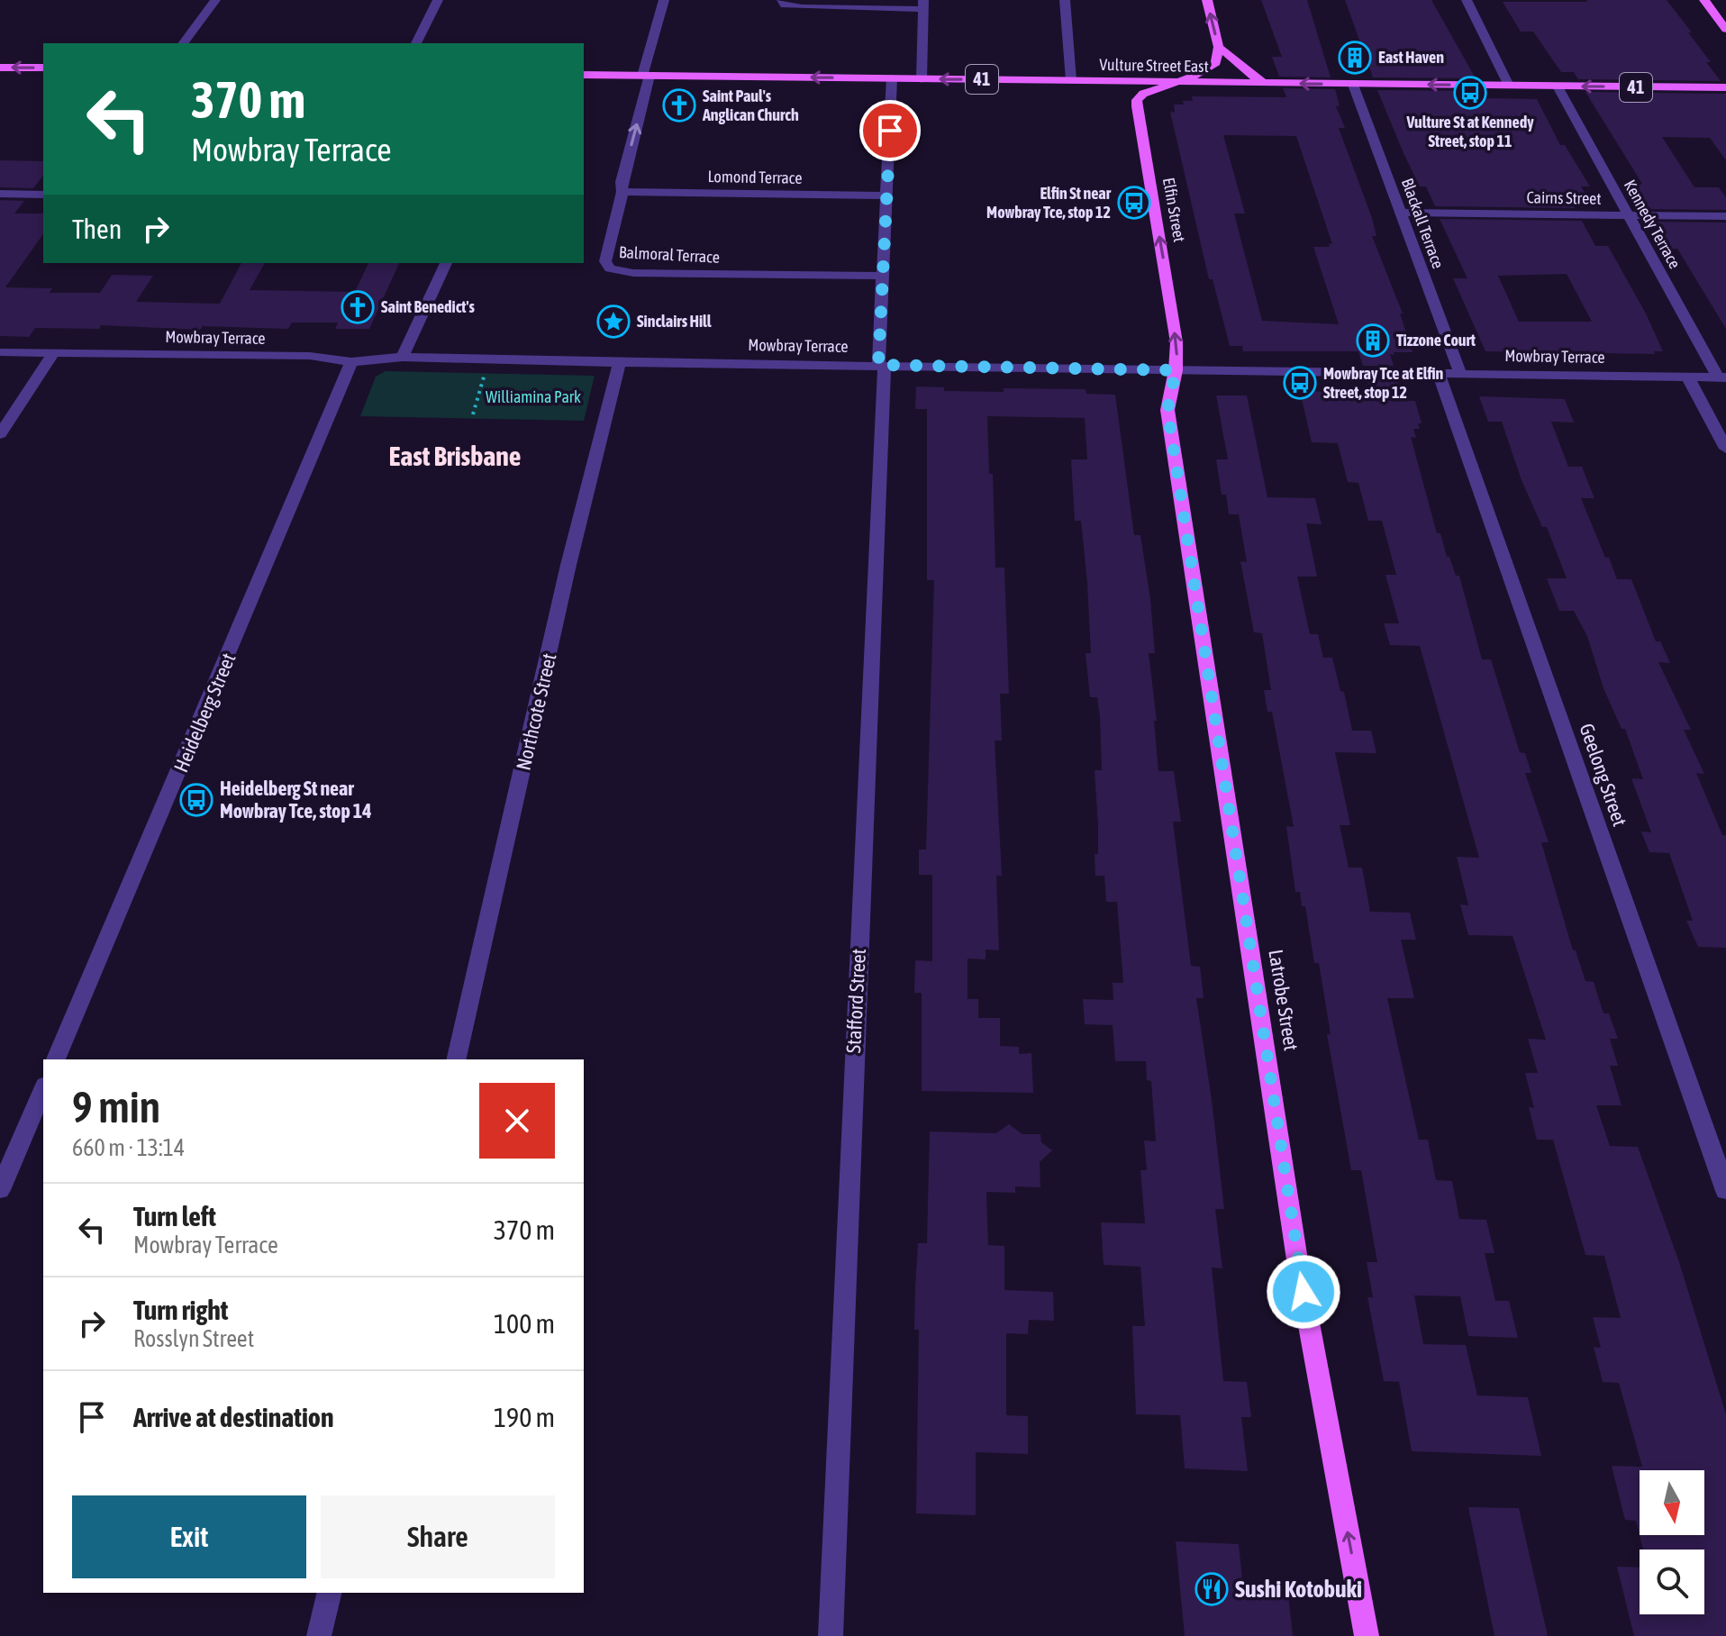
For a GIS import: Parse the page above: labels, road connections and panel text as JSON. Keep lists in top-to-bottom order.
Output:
{
  "streets": {
    "main road": [
      "Vulture Street East",
      "41",
      "Elfin Street",
      "Latrobe Street"
    ],
    "street": [
      "Lomond Terrace",
      "Cairns Street",
      "Blackall Terrace",
      "Kennedy Terrace",
      "Balmoral Terrace",
      "Mowbray Terrace",
      "Northcote Street",
      "Heidelberg Street",
      "Geelong Street",
      "Stafford Street"
    ]
  },
  "crossings": [
    ["Vulture Street East", "Elfin Street"],
    ["Vulture Street East", "Blackall Terrace"],
    ["Vulture Street East", "Kennedy Terrace"],
    ["Vulture Street East", "Balmoral Terrace"],
    ["Vulture Street East", "Stafford Street"],
    ["Lomond Terrace", "Balmoral Terrace"],
    ["Lomond Terrace", "Stafford Street"],
    ["Cairns Street", "Blackall Terrace"],
    ["Cairns Street", "Kennedy Terrace"],
    ["Elfin Street", "Mowbray Terrace"],
    ["Elfin Street", "Latrobe Street"],
    ["Blackall Terrace", "Mowbray Terrace"],
    ["Kennedy Terrace", "Mowbray Terrace"],
    ["Balmoral Terrace", "Stafford Street"],
    ["Mowbray Terrace", "Northcote Street"],
    ["Mowbray Terrace", "Heidelberg Street"],
    ["Mowbray Terrace", "Geelong Street"],
    ["Mowbray Terrace", "Latrobe Street"],
    ["Mowbray Terrace", "Stafford Street"]
  ],
  "one_way": ["Vulture Street East", "Elfin Street", "Latrobe Street"],
  "districts": ["East Brisbane"],
  "parks": ["Williamina Park"],
  "places": {
    "building": ["East Haven", "Tizzone Court"],
    "bus stop": [
      "Vulture St at Kennedy Street, stop 11",
      "Elfin St near Mowbray Tce, stop 12",
      "Mowbray Tce at Elfin Street, stop 12",
      "Heidelberg St near Mowbray Tce, stop 14"
    ],
    "church": ["Saint Paul's Anglican Church", "Saint Benedict's"],
    "place": ["Sinclairs Hill"],
    "restaurant": ["Sushi Kotobuki"]
  },
  "north": "bottom",
  "page": {
    "turn": ["370 m", "Mowbray Terrace"],
    "then": "Then",
    "heading": ["9 min", "660 m · 13:14"],
    "list": [
      {
        "name": "Turn left",
        "note": "Mowbray Terrace",
        "value": "370 m"
      },
      {
        "name": "Turn right",
        "note": "Rosslyn Street",
        "value": "100 m"
      },
      {
        "name": "Arrive at destination",
        "value": "190 m"
      }
    ],
    "buttons": ["Exit", "Share"]
  }
}
